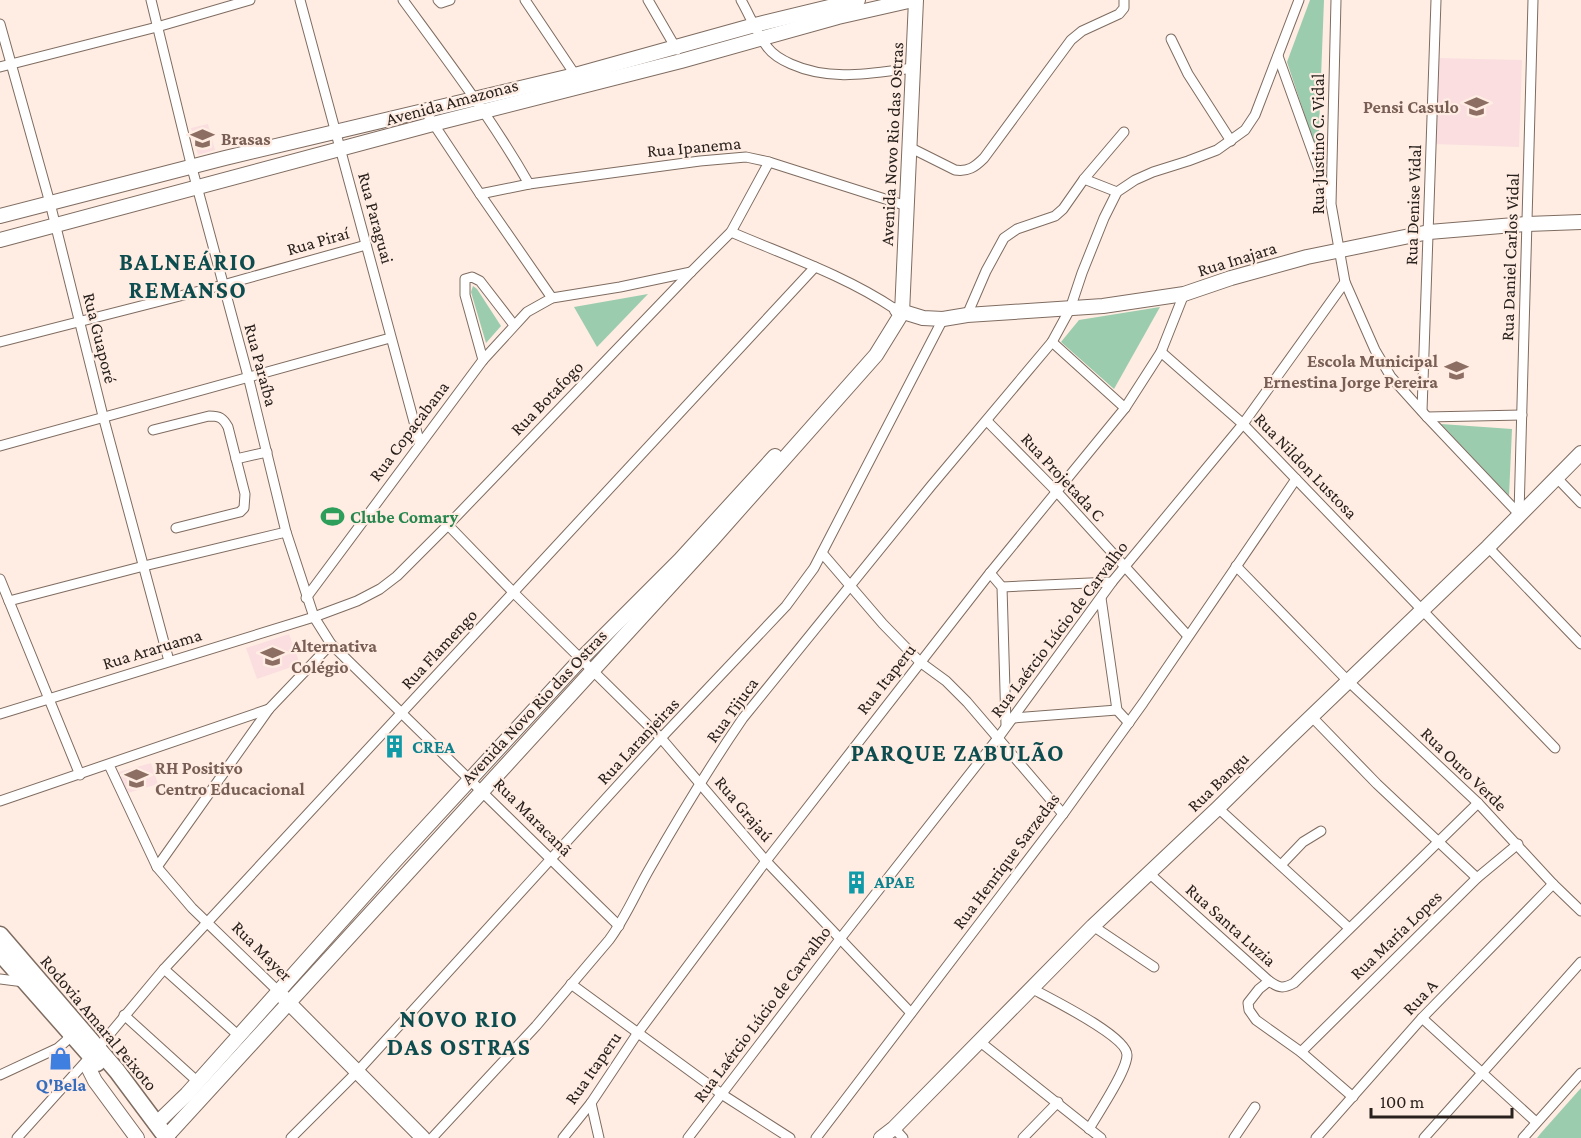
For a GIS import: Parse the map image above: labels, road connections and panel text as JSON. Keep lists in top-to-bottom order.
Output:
{
  "streets": {
    "highway": ["Rodovia Amaral Peixoto"],
    "street": [
      "Avenida Amazonas",
      "Avenida Novo Rio das Ostras",
      "Rua Justino C. Vidal",
      "Rua Ipanema",
      "Rua Denise Vidal",
      "Rua Paraguai",
      "Rua Piraí",
      "Rua Daniel Carlos Vidal",
      "Rua Inajara",
      "Rua Guaporé",
      "Rua Paraíba",
      "Rua Botafogo",
      "Rua Copacabana",
      "Rua Nildon Lustosa",
      "Rua Projetada C",
      "Rua Laércio Lúcio de Carvalho",
      "Rua Araruama",
      "Rua Flamengo",
      "Rua Itaperu",
      "Rua Tijuca",
      "Rua Laranjeiras",
      "Rua Ouro Verde",
      "Rua Bangu",
      "Rua Grajaú",
      "Rua Maracanã",
      "Rua Henrique Sarzedas",
      "Rua Santa Luzia",
      "Rua Maria Lopes",
      "Rua Mayer",
      "Rua A"
    ]
  },
  "crossings": [
    ["Avenida Amazonas", "Avenida Novo Rio das Ostras"],
    ["Avenida Amazonas", "Rua Paraguai"],
    ["Avenida Amazonas", "Rua Guaporé"],
    ["Avenida Amazonas", "Rua Paraíba"],
    ["Avenida Novo Rio das Ostras", "Rua Ipanema"],
    ["Avenida Novo Rio das Ostras", "Rua Inajara"],
    ["Avenida Novo Rio das Ostras", "Rua Grajaú"],
    ["Avenida Novo Rio das Ostras", "Rua Maracanã"],
    ["Avenida Novo Rio das Ostras", "Rua Mayer"],
    ["Avenida Novo Rio das Ostras", "Rodovia Amaral Peixoto"],
    ["Rua Justino C. Vidal", "Rua Denise Vidal"],
    ["Rua Justino C. Vidal", "Rua Daniel Carlos Vidal"],
    ["Rua Justino C. Vidal", "Rua Inajara"],
    ["Rua Justino C. Vidal", "Rua Laércio Lúcio de Carvalho"],
    ["Rua Justino C. Vidal", "Rua Bangu"],
    ["Rua Ipanema", "Rua Botafogo"],
    ["Rua Denise Vidal", "Rua Inajara"],
    ["Rua Paraguai", "Rua Piraí"],
    ["Rua Paraguai", "Rua Copacabana"],
    ["Rua Piraí", "Rua Guaporé"],
    ["Rua Piraí", "Rua Paraíba"],
    ["Rua Daniel Carlos Vidal", "Rua Inajara"],
    ["Rua Daniel Carlos Vidal", "Rua Bangu"],
    ["Rua Inajara", "Rua Itaperu"],
    ["Rua Inajara", "Rua Tijuca"],
    ["Rua Inajara", "Rua Laranjeiras"],
    ["Rua Guaporé", "Rua Araruama"],
    ["Rua Paraíba", "Rua Copacabana"],
    ["Rua Paraíba", "Rua Maracanã"],
    ["Rua Botafogo", "Rua Araruama"],
    ["Rua Botafogo", "Rua Grajaú"],
    ["Rua Botafogo", "Rua Maracanã"],
    ["Rua Copacabana", "Rua Maracanã"],
    ["Rua Nildon Lustosa", "Rua Laércio Lúcio de Carvalho"],
    ["Rua Nildon Lustosa", "Rua Itaperu"],
    ["Rua Nildon Lustosa", "Rua Bangu"],
    ["Rua Nildon Lustosa", "Rua Henrique Sarzedas"],
    ["Rua Projetada C", "Rua Laércio Lúcio de Carvalho"],
    ["Rua Projetada C", "Rua Itaperu"],
    ["Rua Projetada C", "Rua Tijuca"],
    ["Rua Projetada C", "Rua Henrique Sarzedas"],
    ["Rua Laércio Lúcio de Carvalho", "Rua Grajaú"],
    ["Rua Araruama", "Rua Maracanã"],
    ["Rua Flamengo", "Rua Grajaú"],
    ["Rua Flamengo", "Rua Maracanã"],
    ["Rua Flamengo", "Rua Mayer"],
    ["Rua Flamengo", "Rodovia Amaral Peixoto"],
    ["Rua Itaperu", "Rua Grajaú"],
    ["Rua Tijuca", "Rua Grajaú"],
    ["Rua Tijuca", "Rua Maracanã"],
    ["Rua Laranjeiras", "Rua Grajaú"],
    ["Rua Laranjeiras", "Rua Maracanã"],
    ["Rua Laranjeiras", "Rua Mayer"],
    ["Rua Ouro Verde", "Rua Bangu"],
    ["Rua Ouro Verde", "Rua Henrique Sarzedas"],
    ["Rua Ouro Verde", "Rua Maria Lopes"],
    ["Rua Ouro Verde", "Rua A"],
    ["Rua Bangu", "Rua Santa Luzia"],
    ["Rua Grajaú", "Rua Henrique Sarzedas"],
    ["Rua Santa Luzia", "Rua Maria Lopes"],
    ["Rua Santa Luzia", "Rua A"]
  ],
  "districts": ["BALNEÁRIO REMANSO", "PARQUE ZABULÃO", "NOVO RIO DAS OSTRAS"],
  "places": {
    "school or university": [
      "Pensi Casulo",
      "Brasas",
      "Escola Municipal Ernestina Jorge Pereira",
      "Alternativa Colégio",
      "RH Positivo Centro Educacional"
    ],
    "sports": ["Clube Comary"],
    "building": ["CREA", "APAE"],
    "shop": ["Q'Bela"]
  },
  "scale_bar": "100 m"
}
